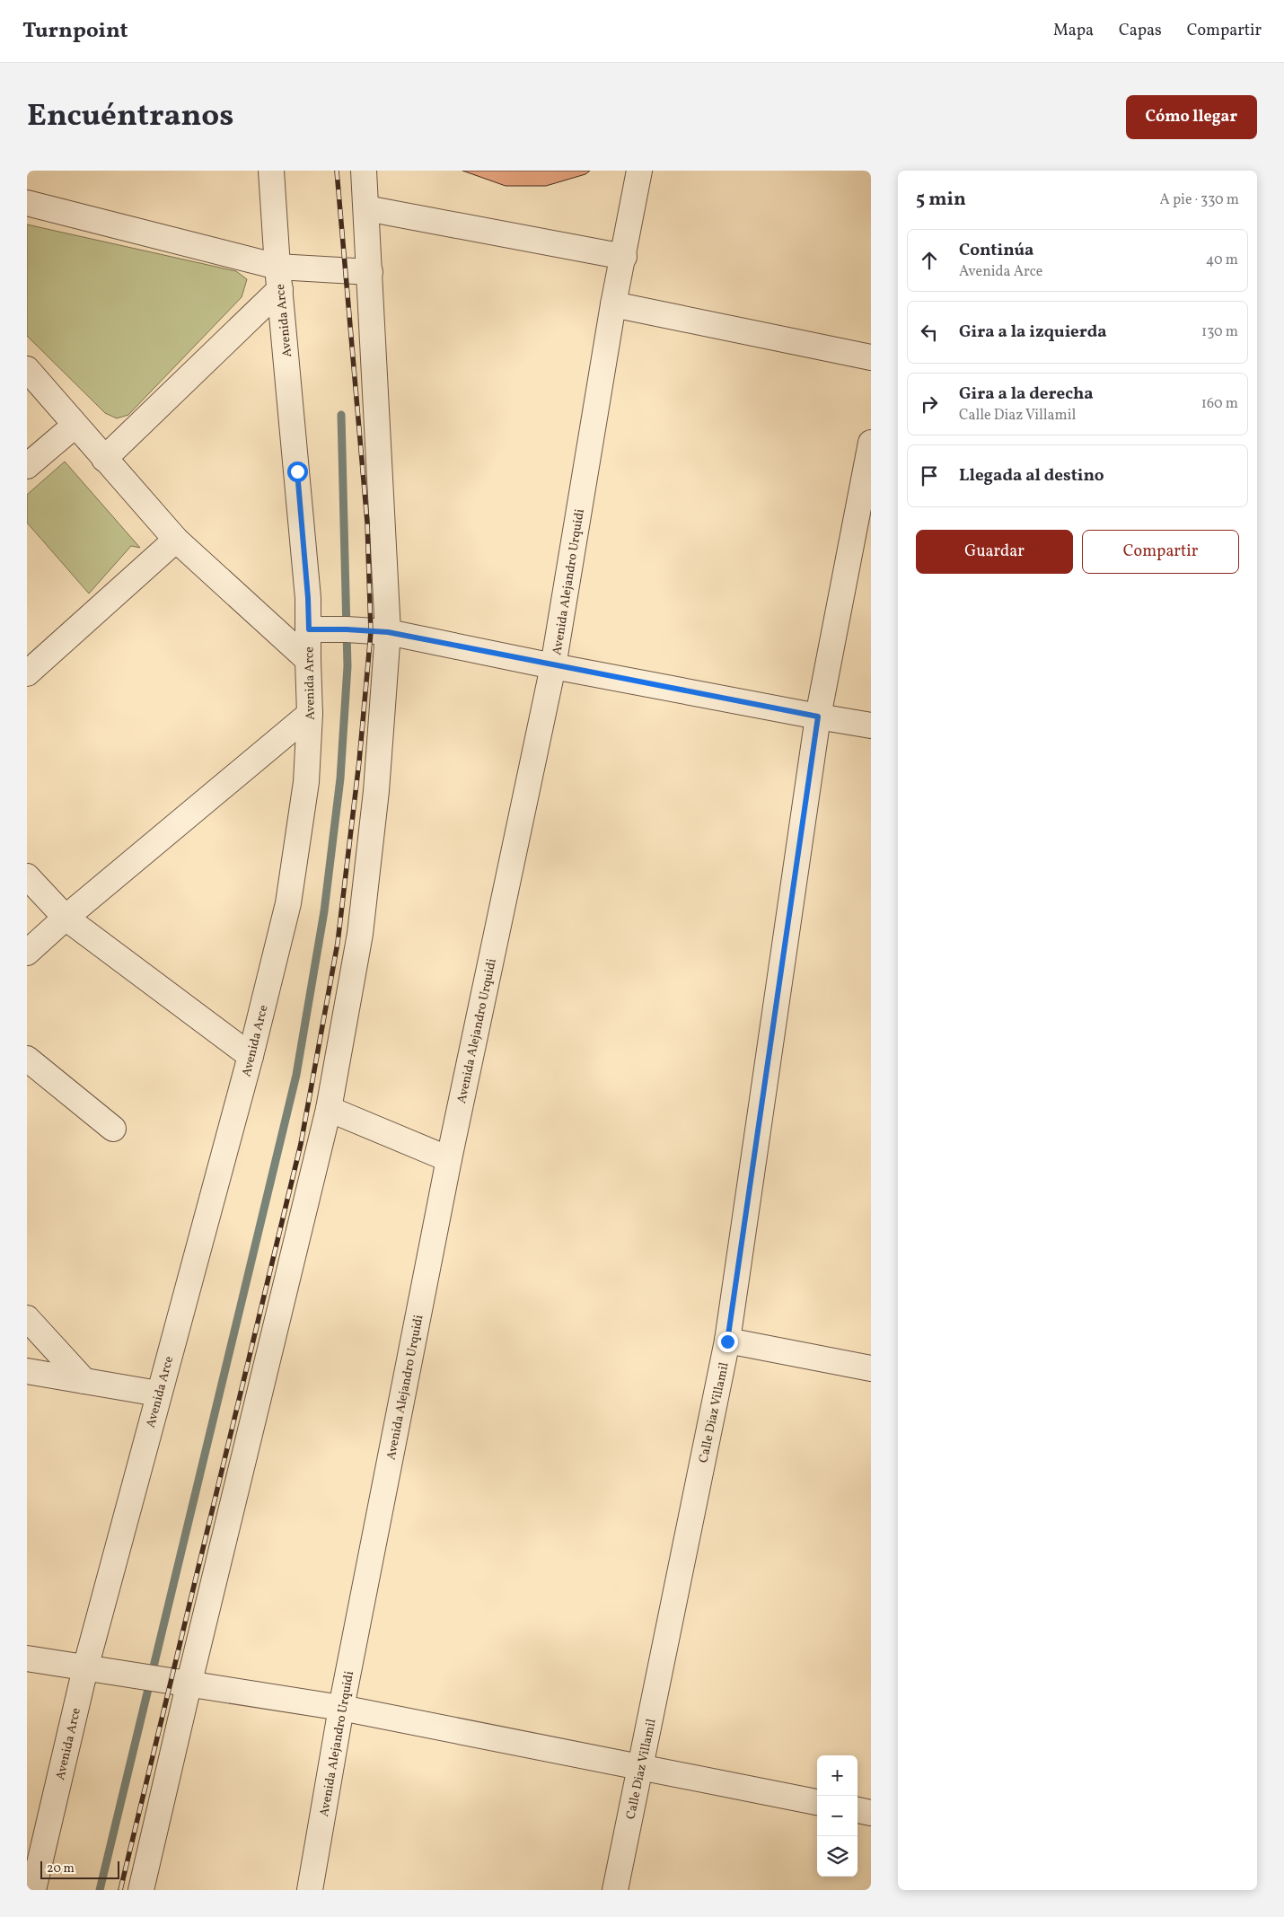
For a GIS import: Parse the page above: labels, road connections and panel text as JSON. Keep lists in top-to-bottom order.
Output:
{
  "streets": {
    "street": ["Avenida Arce", "Avenida Alejandro Urquidi", "Calle Diaz Villamil"]
  },
  "scale_bar": "20 m",
  "page": {
    "header": "Turnpoint",
    "nav": ["Mapa", "Capas", "Compartir"],
    "title": "Encuéntranos",
    "buttons": [
      "Cómo llegar",
      ["Guardar", "Compartir"]
    ],
    "heading": ["5 min", "A pie · 330 m"],
    "list": [
      ["Continúa", "Avenida Arce", "40 m"],
      ["Gira a la izquierda", "130 m"],
      ["Gira a la derecha", "Calle Diaz Villamil", "160 m"],
      "Llegada al destino"
    ],
    "map_buttons": ["+", "−"],
    "scale": "20 m"
  }
}
